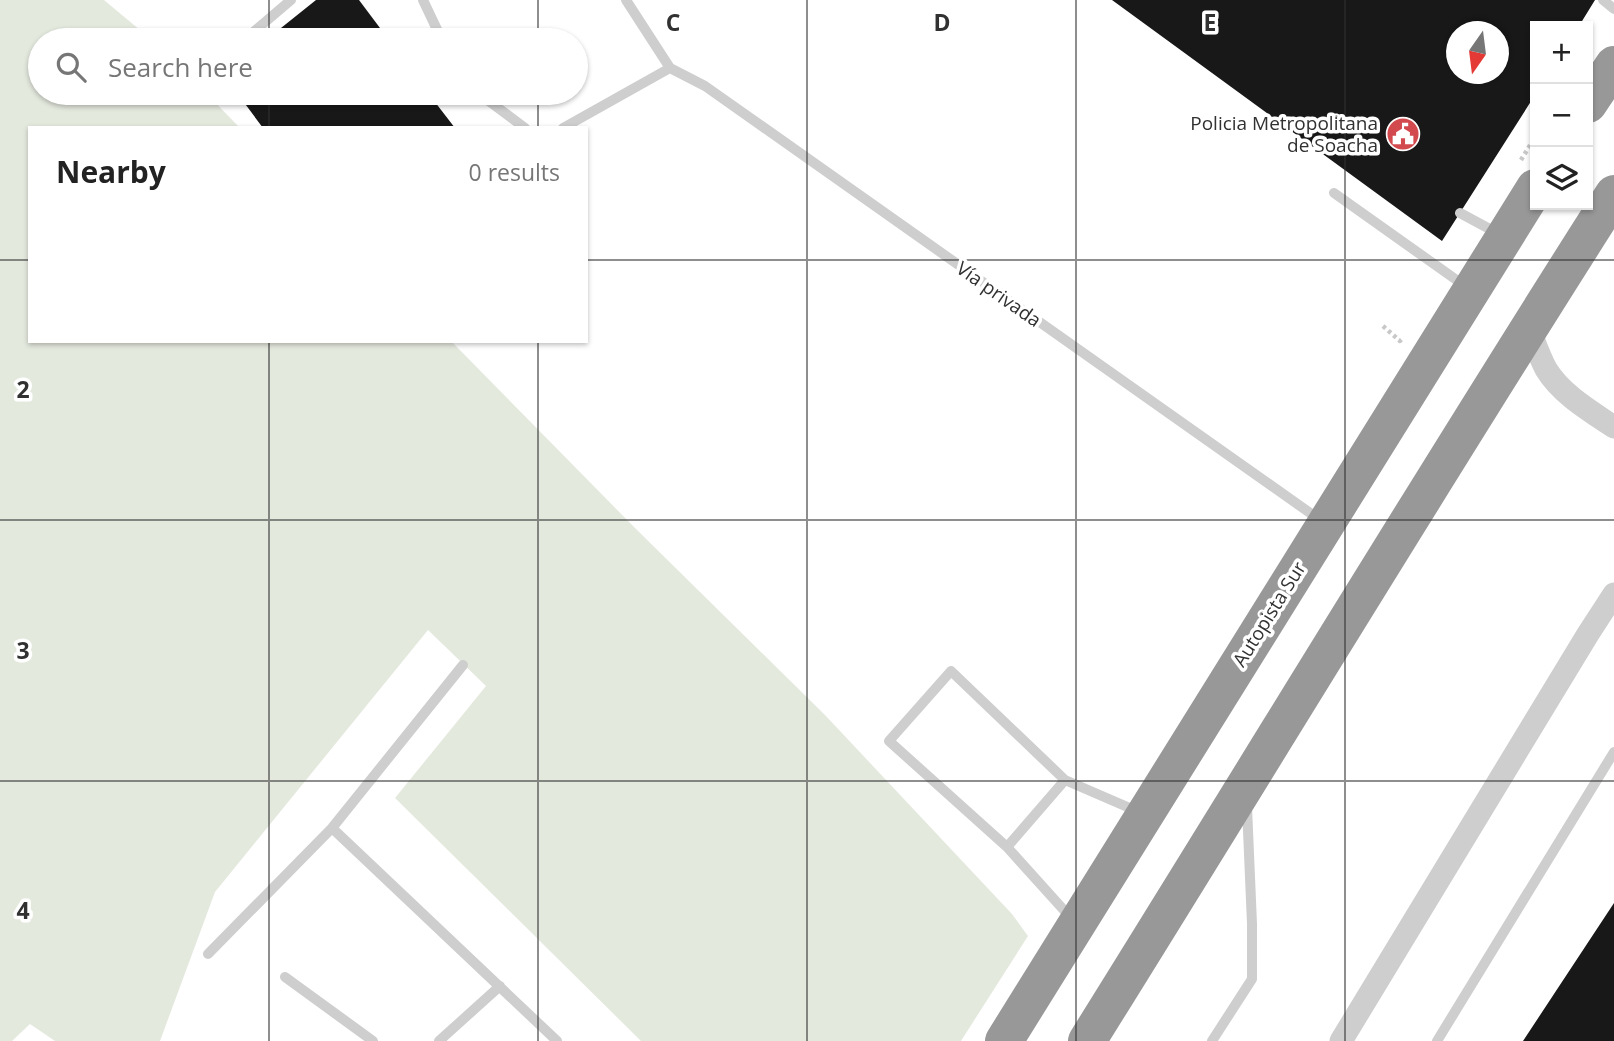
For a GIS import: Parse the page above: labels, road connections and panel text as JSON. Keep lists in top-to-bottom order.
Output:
{
  "streets": {
    "highway": ["Autopista Sur"],
    "lane": ["Vía privada"]
  },
  "crossings": [
    ["Vía privada", "Autopista Sur"]
  ],
  "places": {
    "public building": ["Policia Metropolitana de Soacha"]
  },
  "north": "bottom",
  "page": {
    "map_buttons": ["+", "−"],
    "search": "Search here",
    "heading": ["Nearby", "0 results"]
  },
  "grid": {
    "columns": ["C", "D", "E"],
    "rows": ["2", "3", "4"]
  }
}
